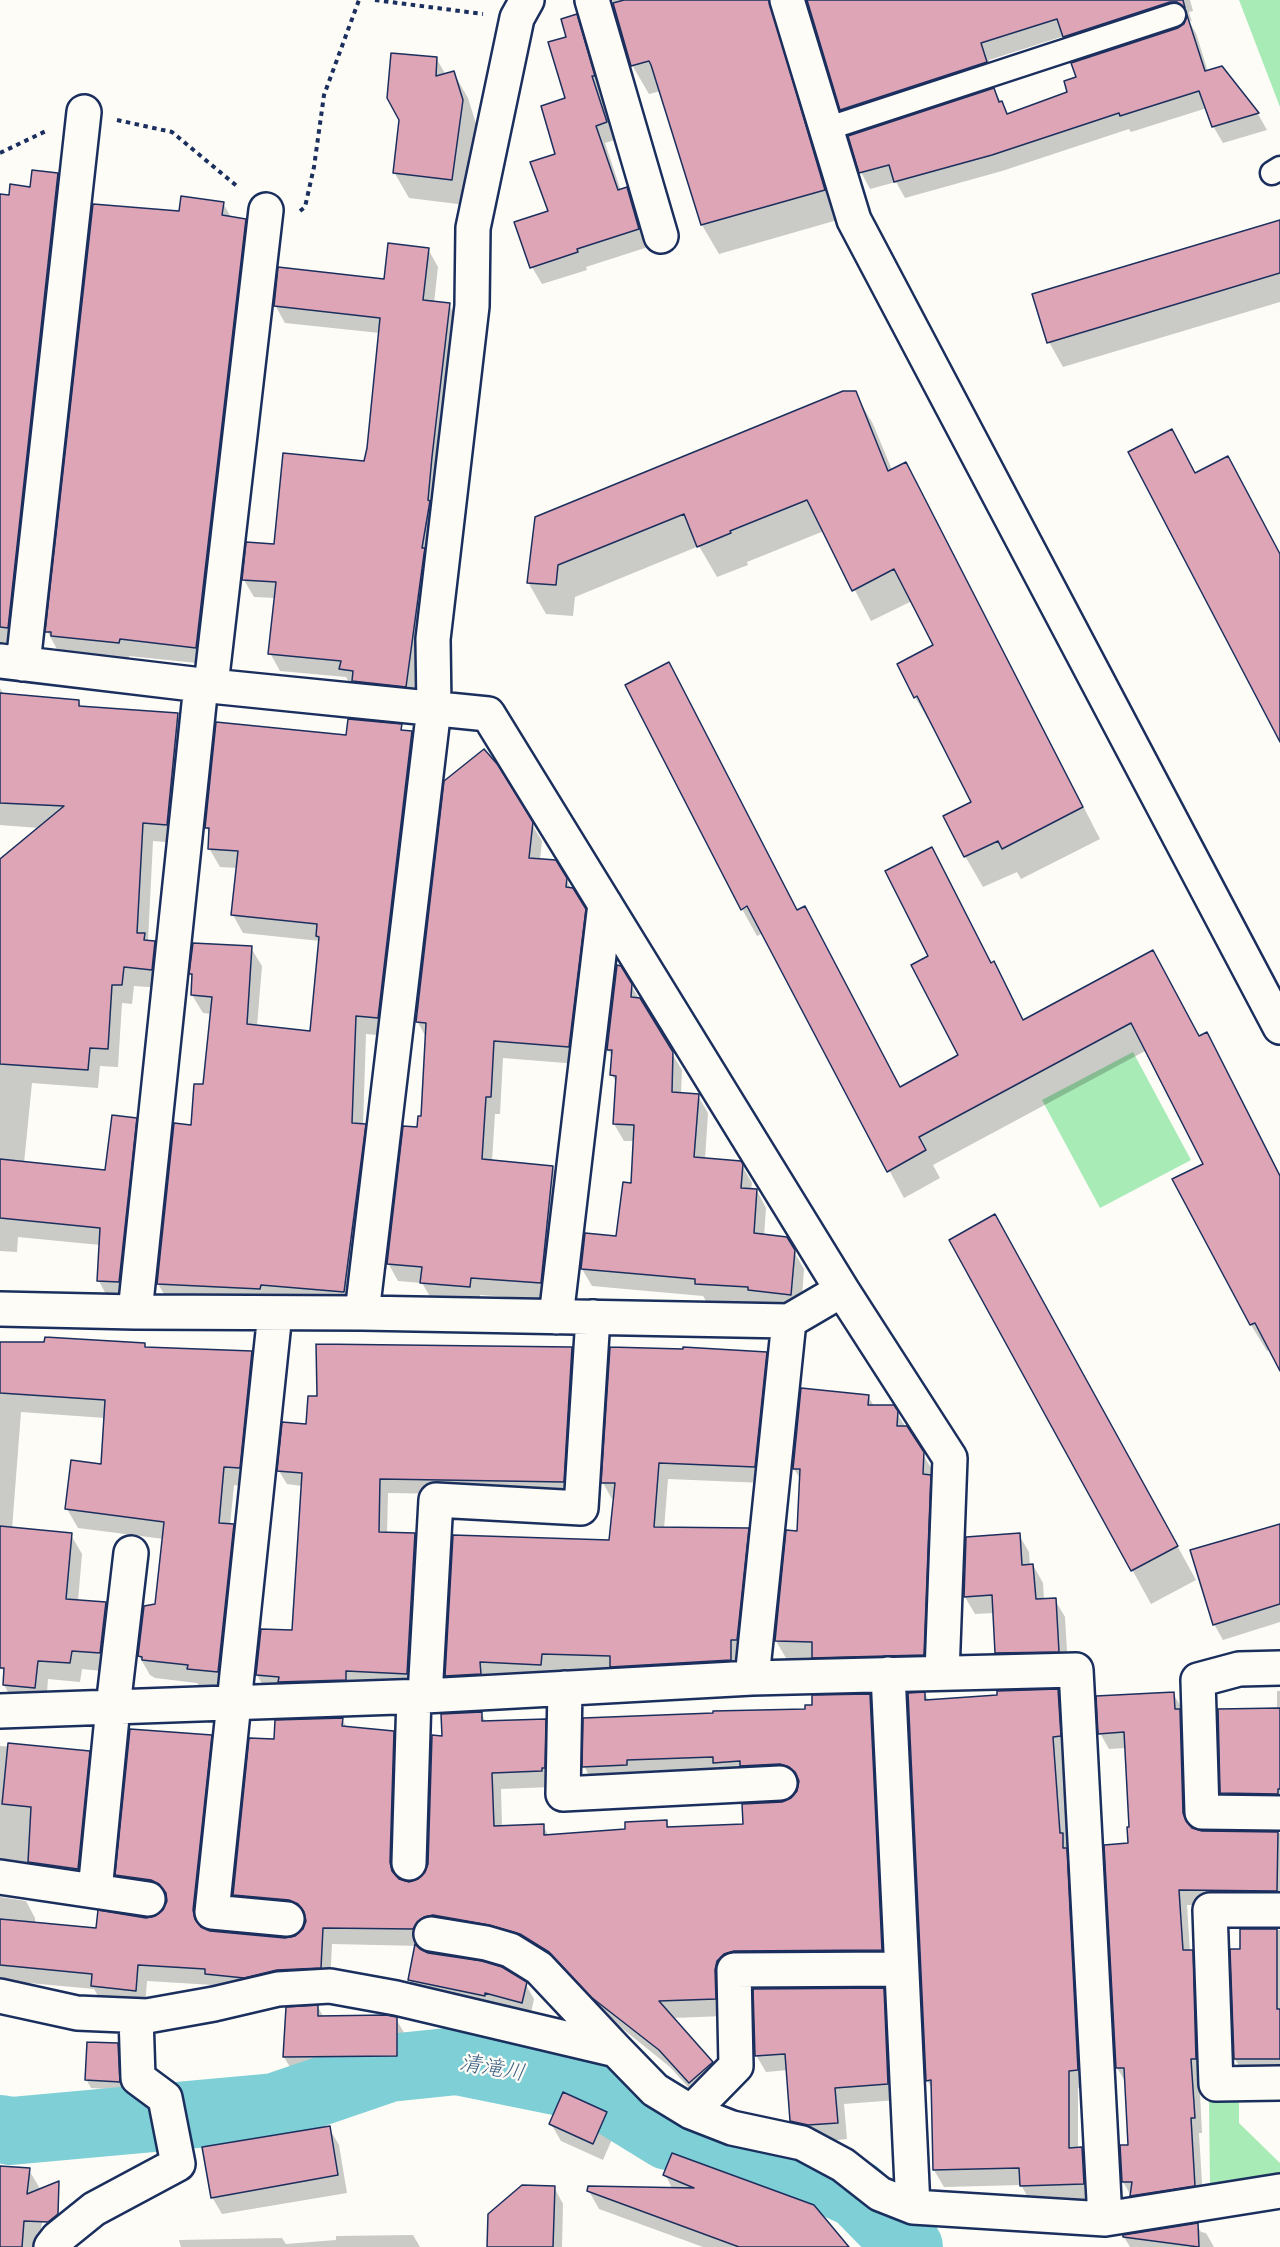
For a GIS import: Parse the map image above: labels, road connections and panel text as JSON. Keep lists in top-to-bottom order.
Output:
{
  "water": ["清滝川"]
}
